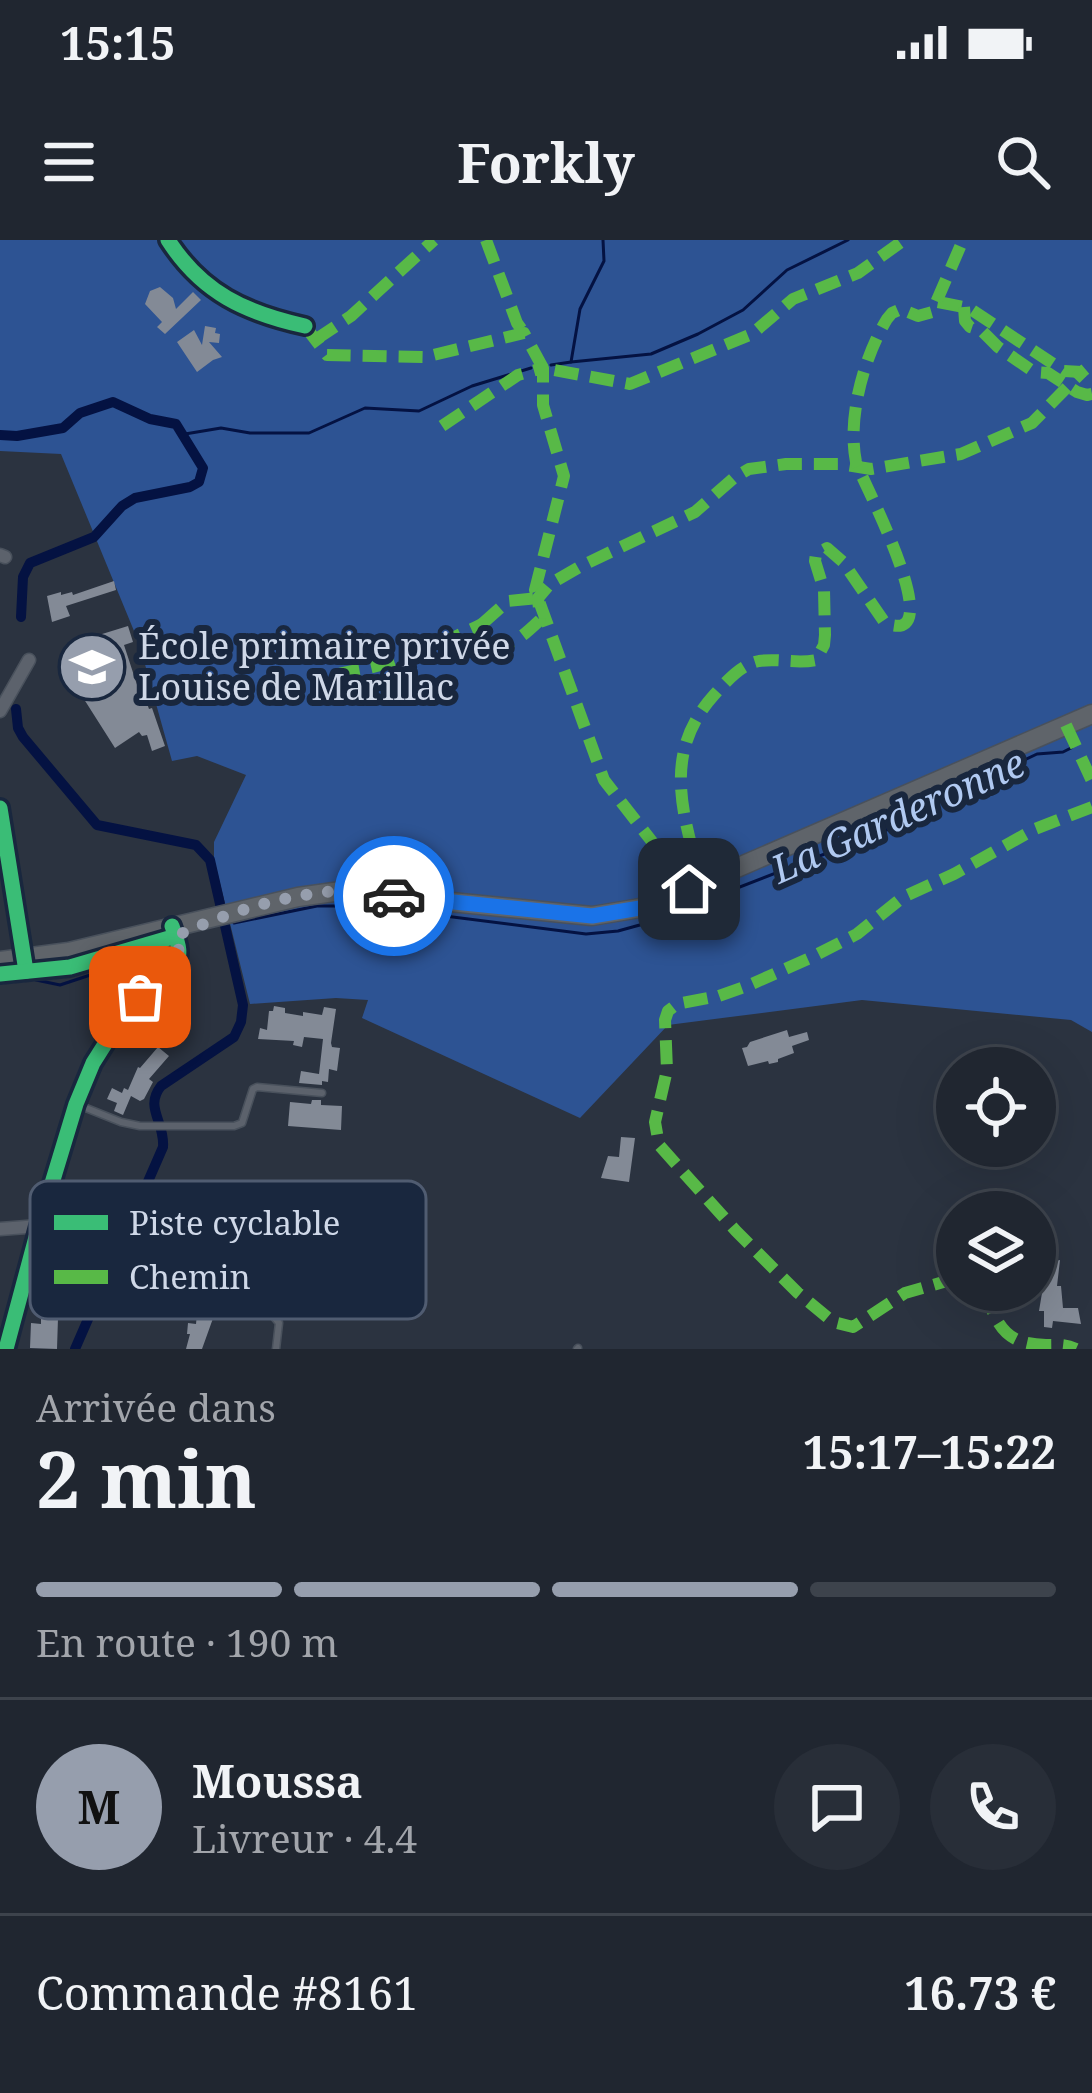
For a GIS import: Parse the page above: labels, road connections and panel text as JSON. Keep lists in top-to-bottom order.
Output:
{
  "water": ["La Garderonne"],
  "places": {
    "school or university": ["École primaire privée Louise de Marillac"]
  },
  "legend": ["Piste cyclable", "Chemin"],
  "page": {
    "status": "15:15",
    "header": "Forkly",
    "heading": ["2 min", "Arrivée dans", "15:17–15:22"],
    "panel": [
      "Moussa",
      "Livreur · 4.4",
      "Commande #8161",
      "16.73 €"
    ],
    "bar": "En route · 190 m",
    "round": "M"
  }
}
